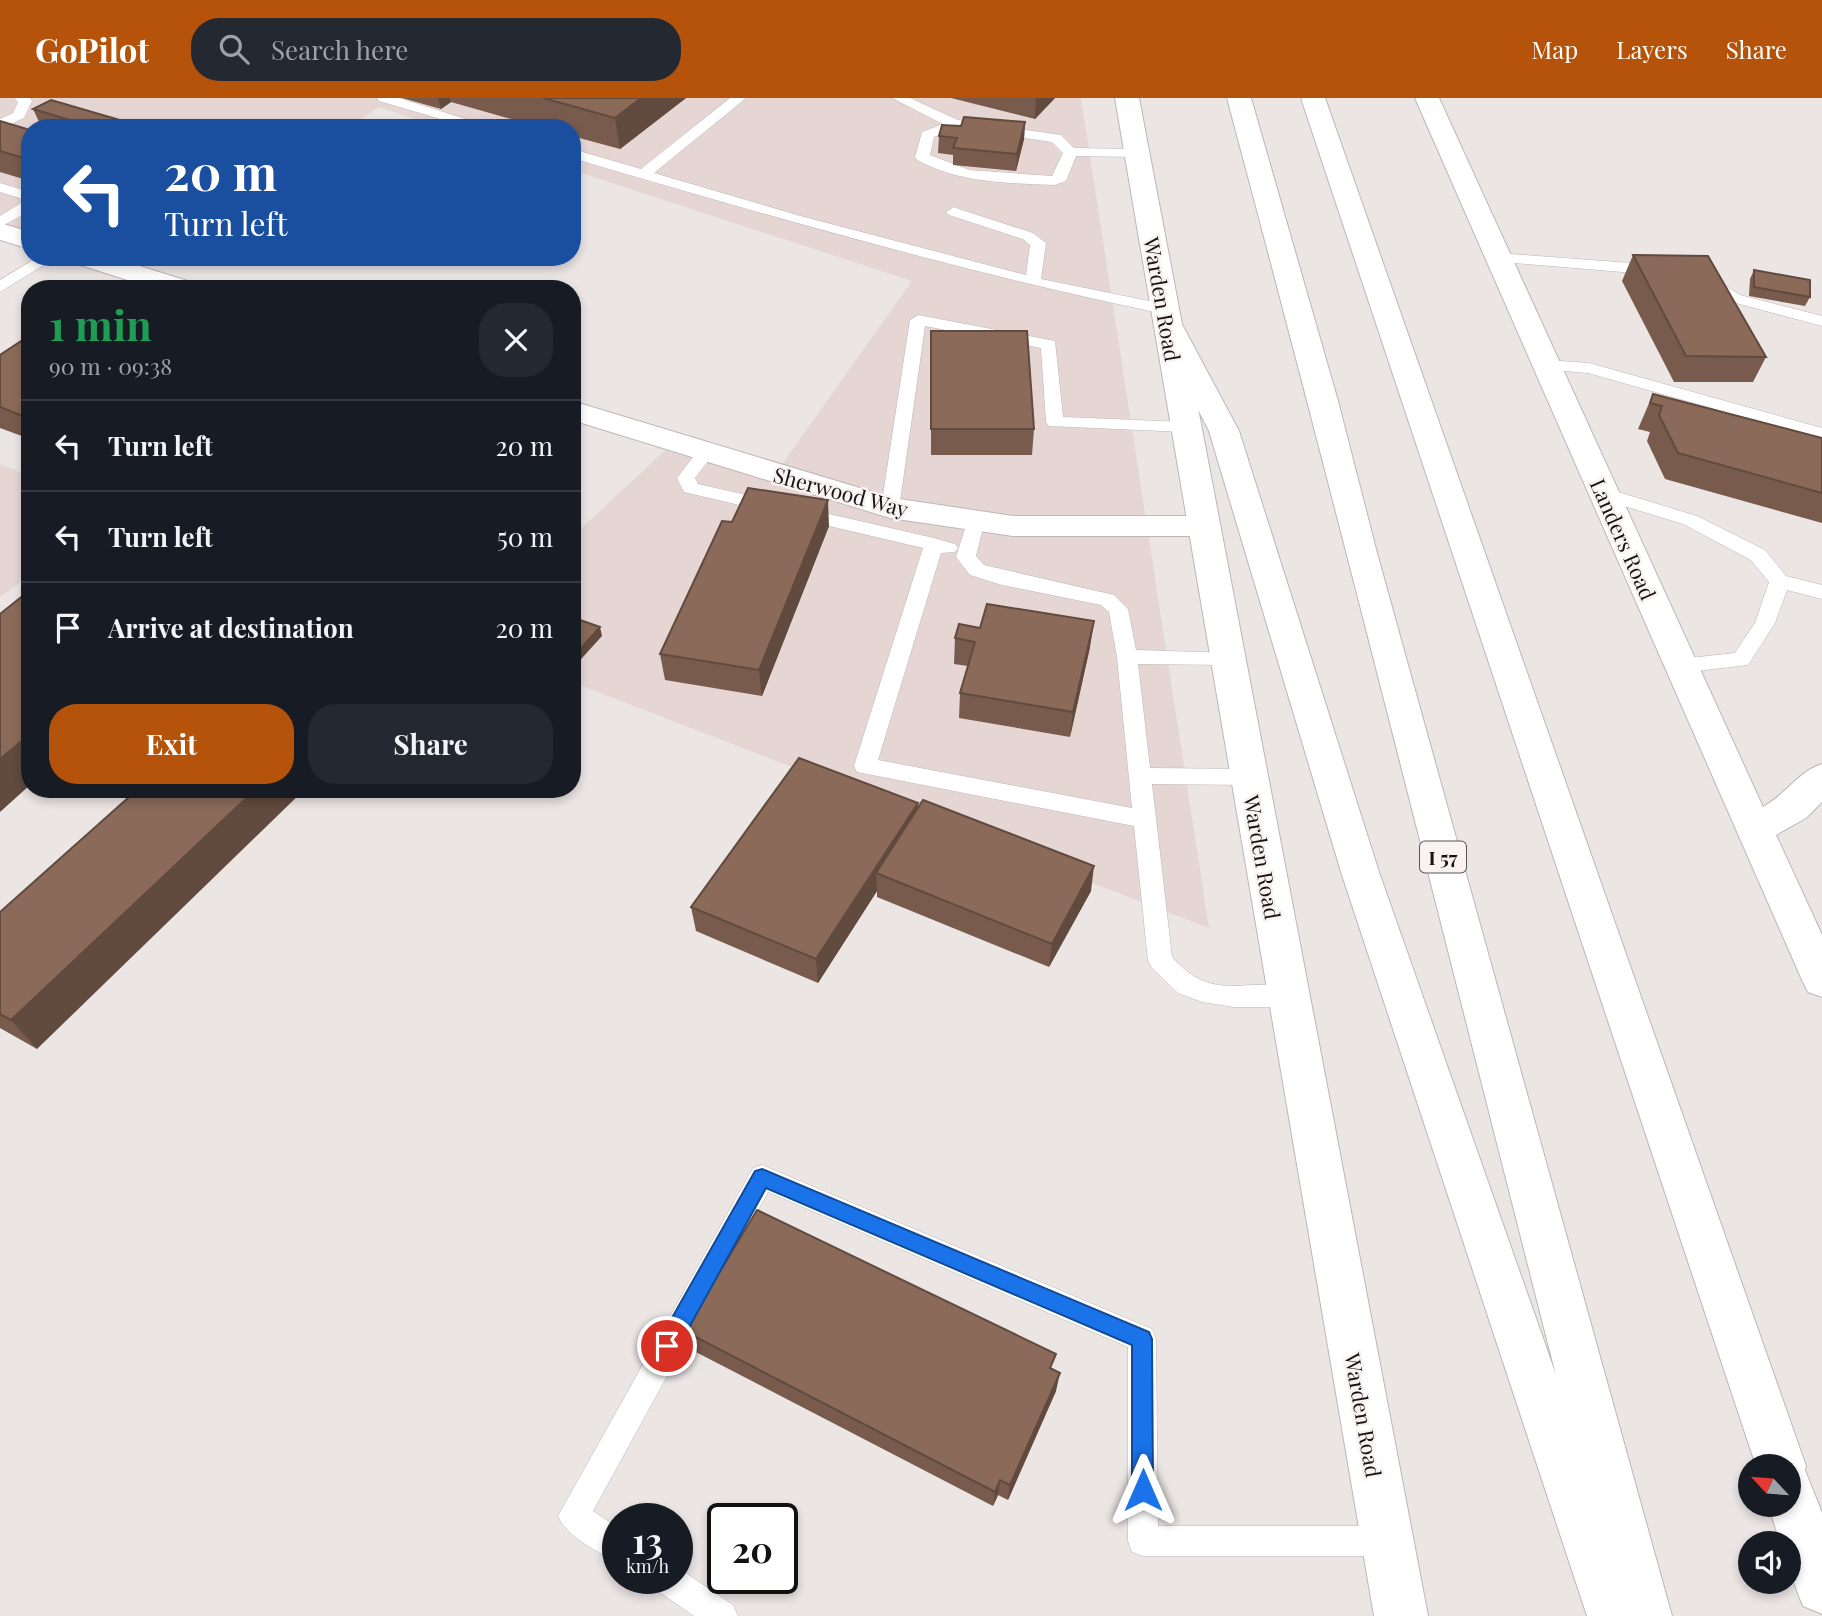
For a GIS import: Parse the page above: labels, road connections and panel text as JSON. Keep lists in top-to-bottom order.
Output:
{
  "streets": {
    "main road": [
      "Warden Road",
      "Sherwood Way",
      "Landers Road",
      "I 57"
    ]
  },
  "crossings": [
    ["Warden Road", "Sherwood Way"]
  ],
  "north": "top left",
  "page": {
    "header": "GoPilot",
    "search": "Search here",
    "nav": ["Map", "Layers", "Share"],
    "turn": ["20 m", "Turn left"],
    "heading": ["1 min", "90 m · 09:38"],
    "list": [
      {
        "name": "Turn left",
        "value": "20 m"
      },
      {
        "name": "Turn left",
        "value": "50 m"
      },
      {
        "name": "Arrive at destination",
        "value": "20 m"
      }
    ],
    "buttons": ["Exit", "Share"],
    "speed": "13 km/h",
    "limit": "20"
  }
}
